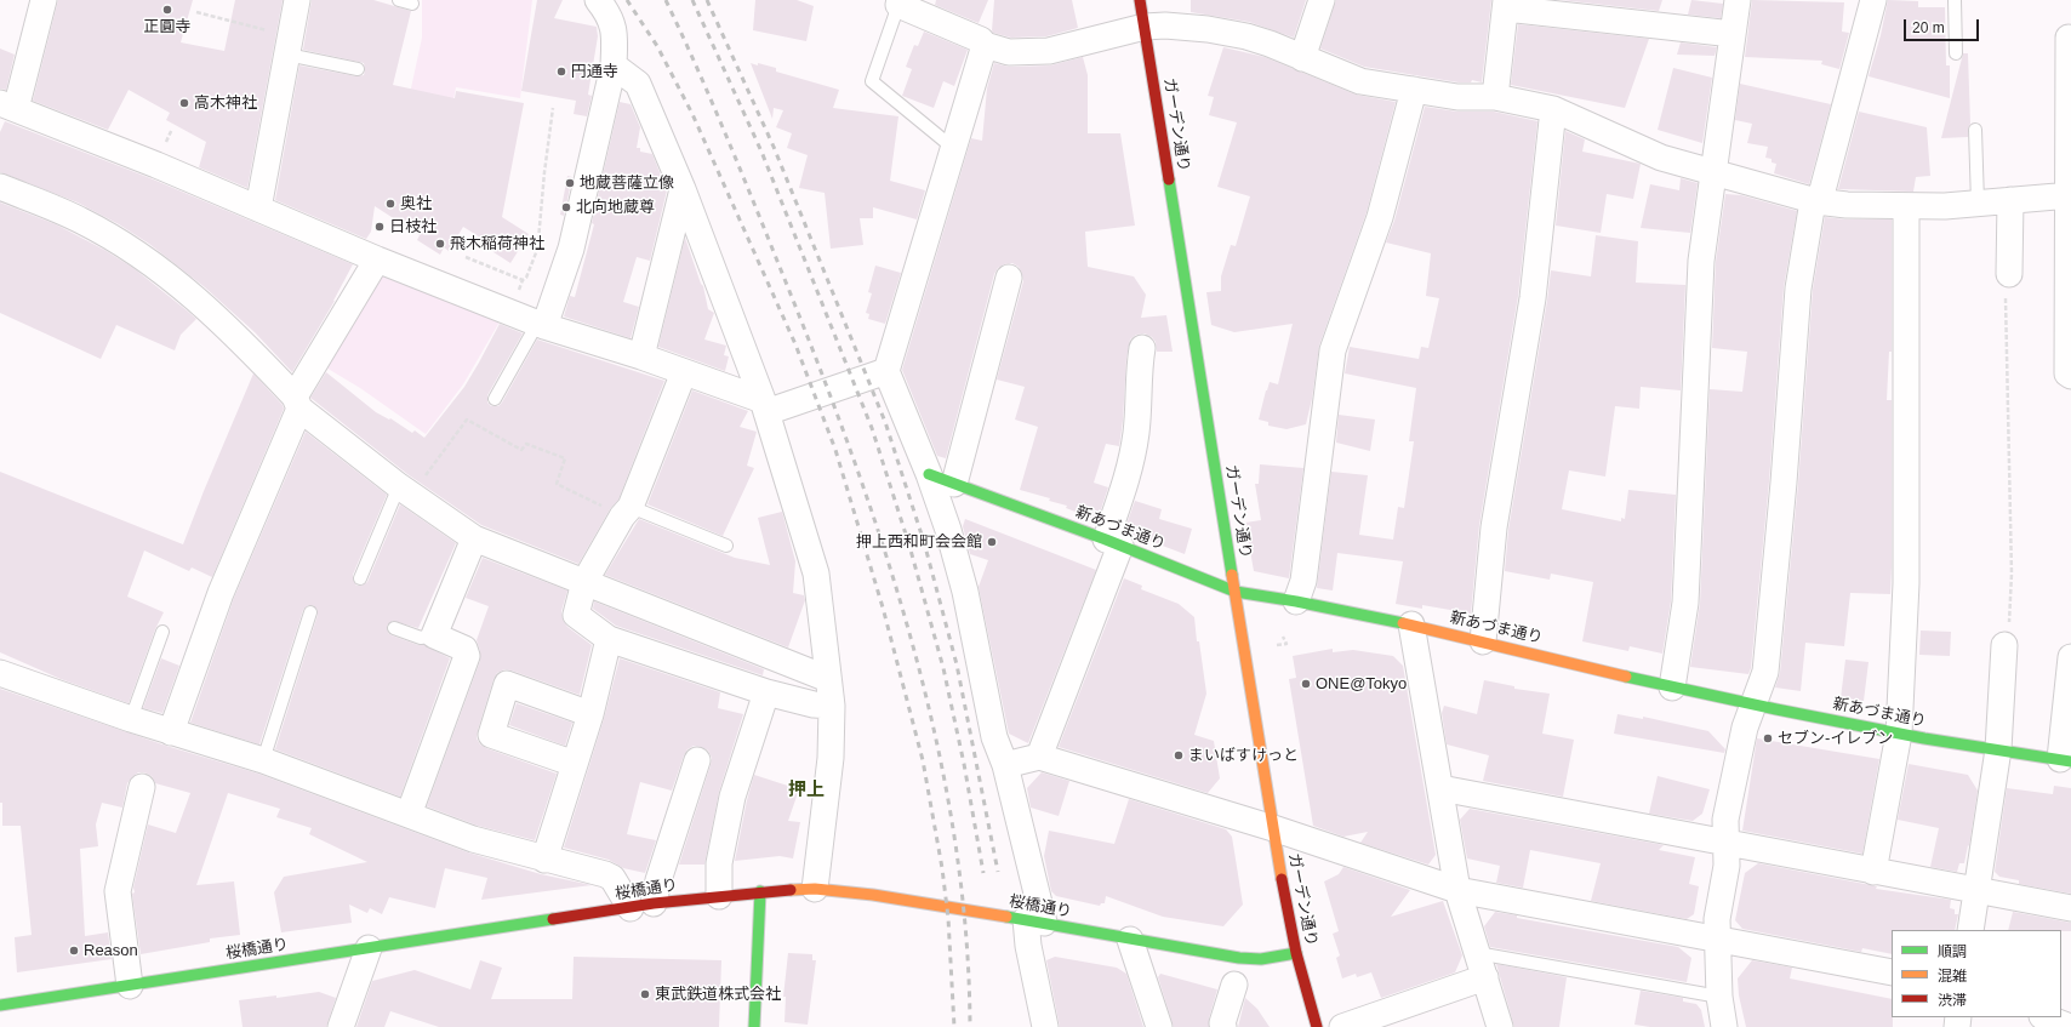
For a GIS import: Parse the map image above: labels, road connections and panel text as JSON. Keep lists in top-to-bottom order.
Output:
{
  "streets": {
    "street": ["ガーデン通り", "新あづま通り", "桜橋通り"]
  },
  "crossings": [
    ["ガーデン通り", "新あづま通り"],
    ["ガーデン通り", "桜橋通り"]
  ],
  "districts": ["押上"],
  "places": [
    "正圓寺",
    "円通寺",
    "高木神社",
    "地蔵菩薩立像",
    "奥社",
    "北向地蔵尊",
    "日枝社",
    "飛木稲荷神社",
    "押上西和町会会館",
    "ONE@Tokyo",
    "セブン-イレブン",
    "まいばすけっと",
    "Reason",
    "東武鉄道株式会社"
  ],
  "legend": ["順調", "混雑", "渋滞"],
  "scale_bar": "20 m"
}
